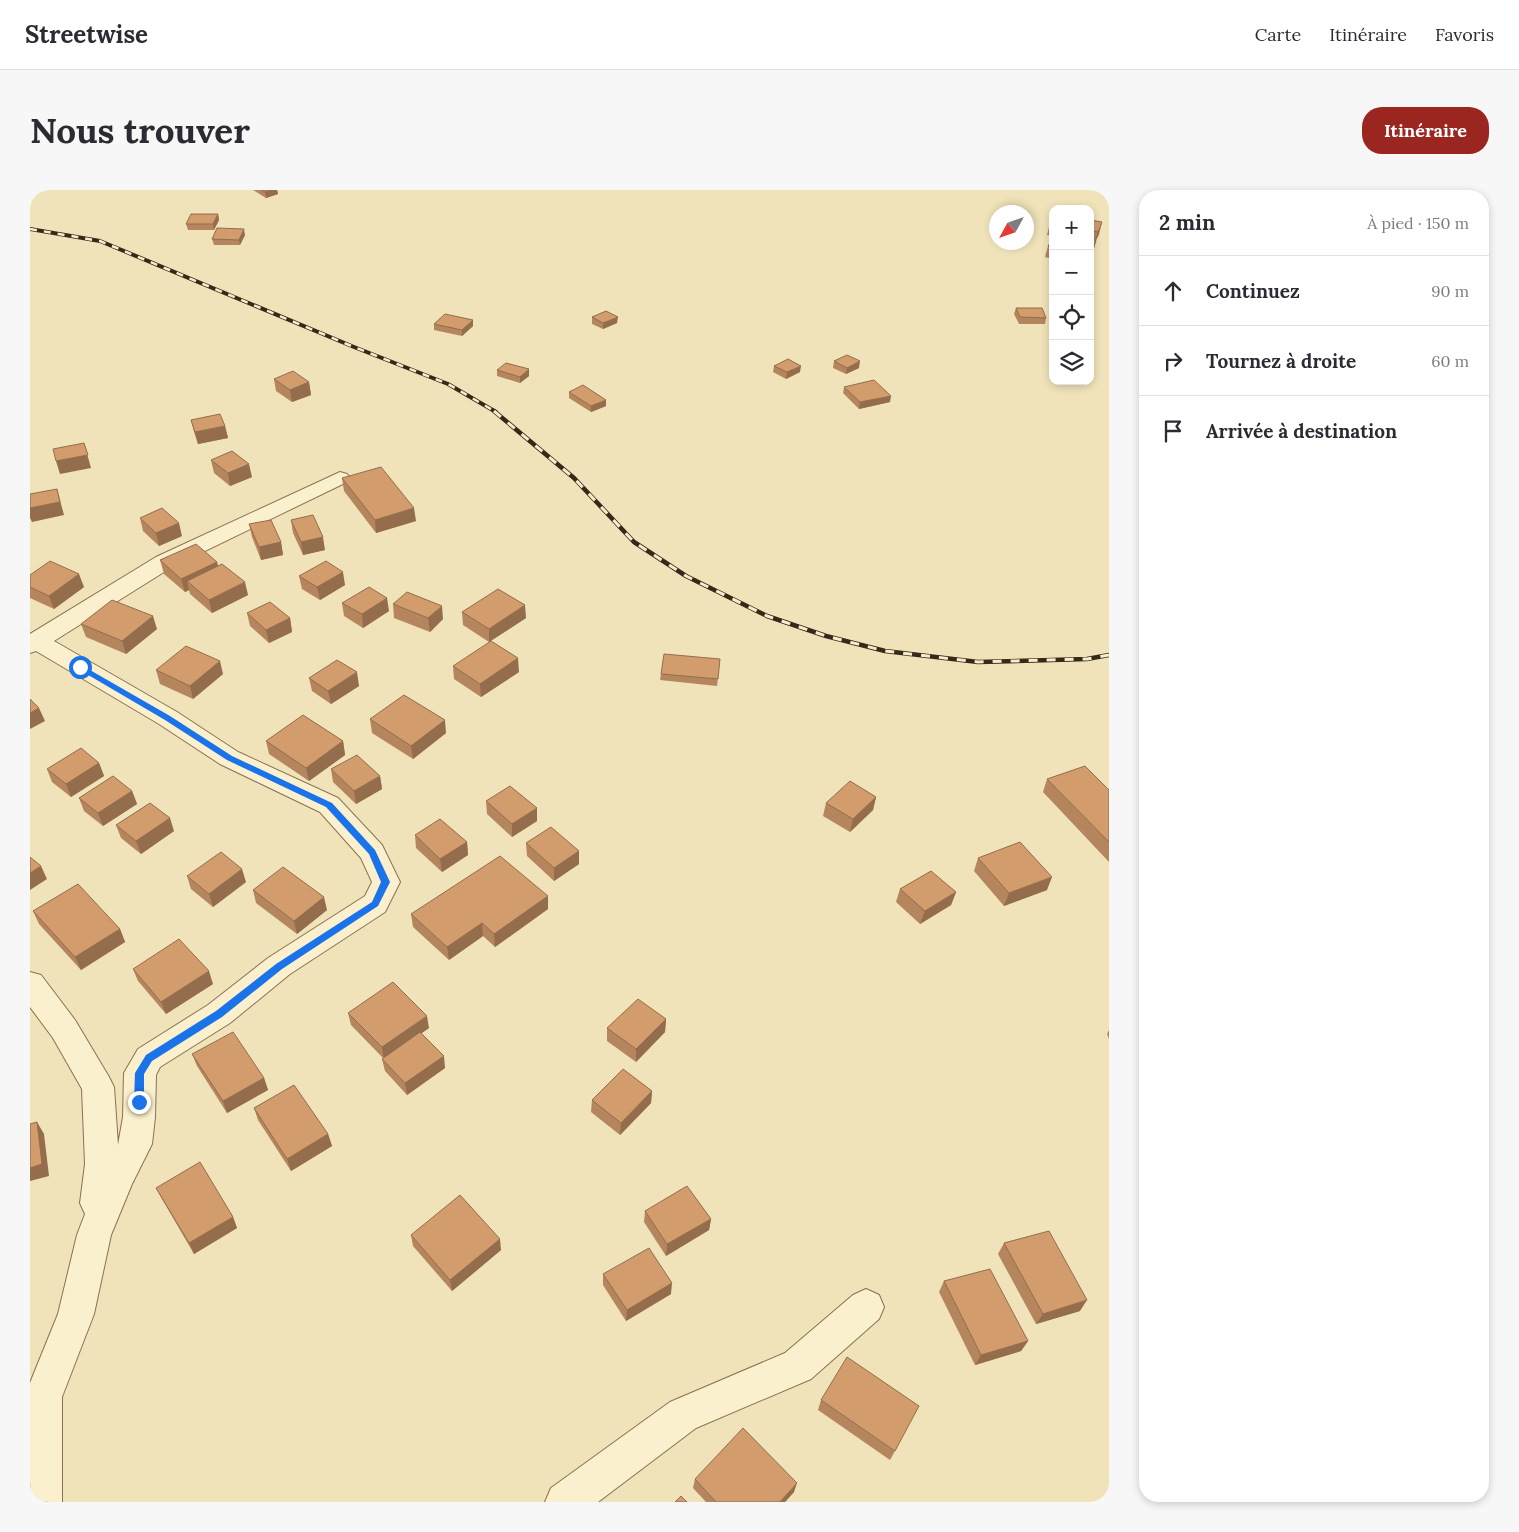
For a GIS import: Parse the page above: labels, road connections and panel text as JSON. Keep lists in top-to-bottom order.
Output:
{
  "north": "bottom left",
  "page": {
    "header": "Streetwise",
    "nav": ["Carte", "Itinéraire", "Favoris"],
    "buttons": "Itinéraire",
    "title": "Nous trouver",
    "heading": ["2 min", "À pied · 150 m"],
    "map_buttons": ["+", "−"],
    "list": [
      ["Continuez", "90 m"],
      ["Tournez à droite", "60 m"],
      "Arrivée à destination"
    ]
  }
}
